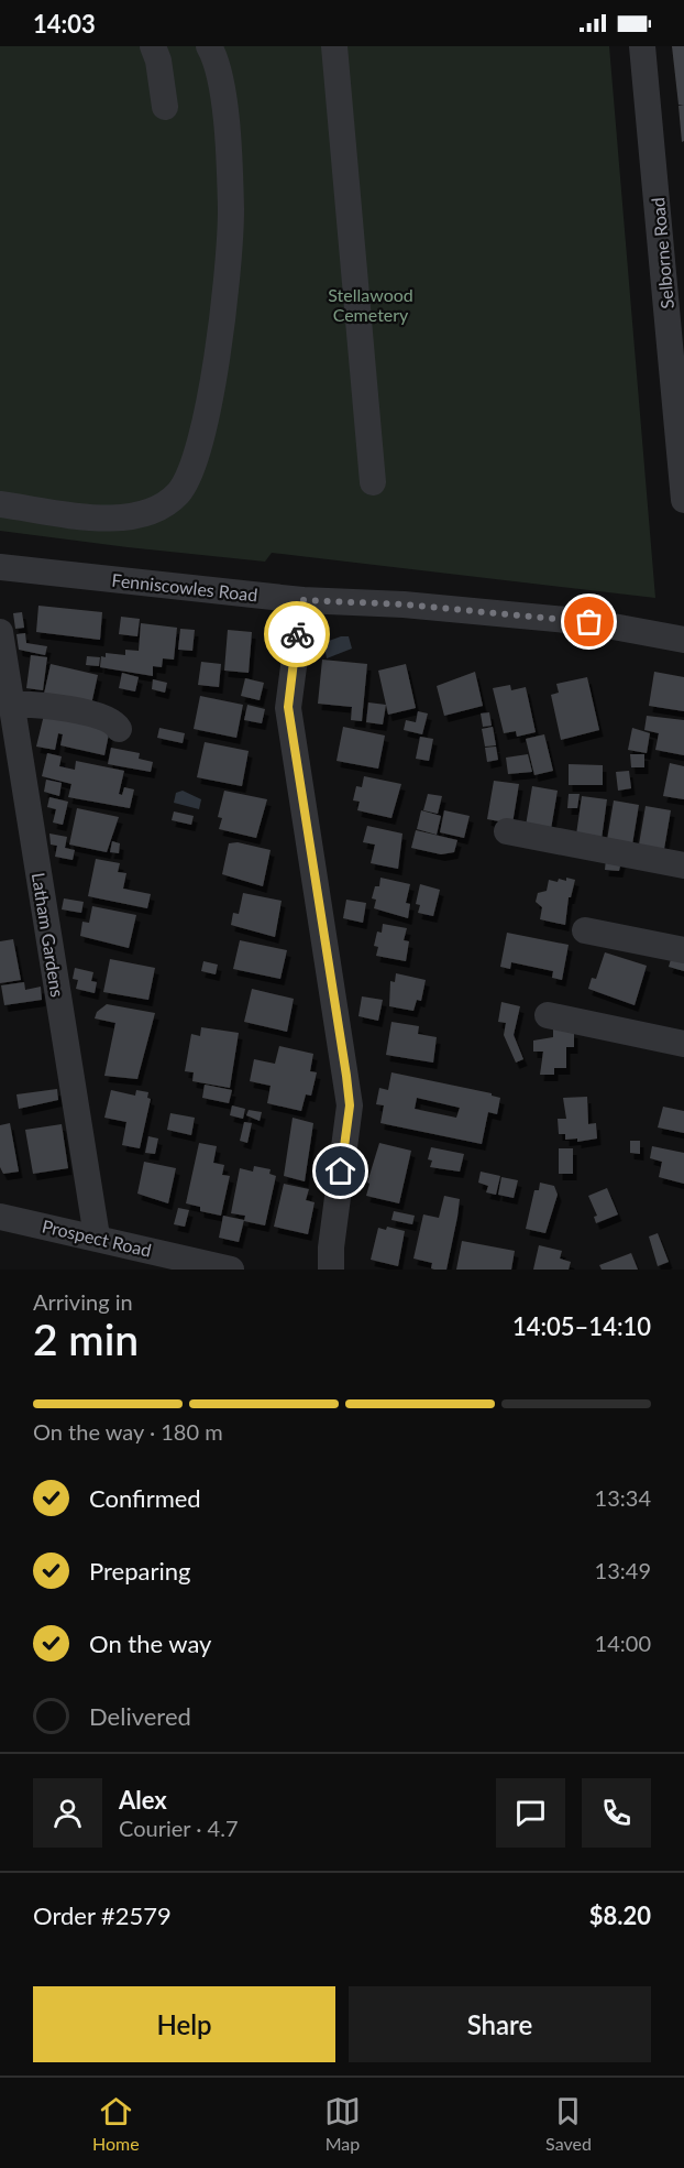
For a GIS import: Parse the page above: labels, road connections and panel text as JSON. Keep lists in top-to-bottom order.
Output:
{
  "streets": {
    "street": [
      "Selborne Road",
      "Fenniscowles Road",
      "Latham Gardens",
      "Prospect Road"
    ]
  },
  "crossings": [
    ["Latham Gardens", "Prospect Road"]
  ],
  "parks": ["Stellawood Cemetery"],
  "page": {
    "status": "14:03",
    "heading": ["2 min", "Arriving in", "14:05–14:10"],
    "panel": [
      "Alex",
      "Courier · 4.7",
      "Order #2579",
      "$8.20"
    ],
    "bar": "On the way · 180 m",
    "list": [
      ["Confirmed", "13:34"],
      ["Preparing", "13:49"],
      ["On the way", "14:00"],
      "Delivered"
    ],
    "buttons": ["Help", "Share"],
    "tabs": ["Home", "Map", "Saved"]
  }
}
